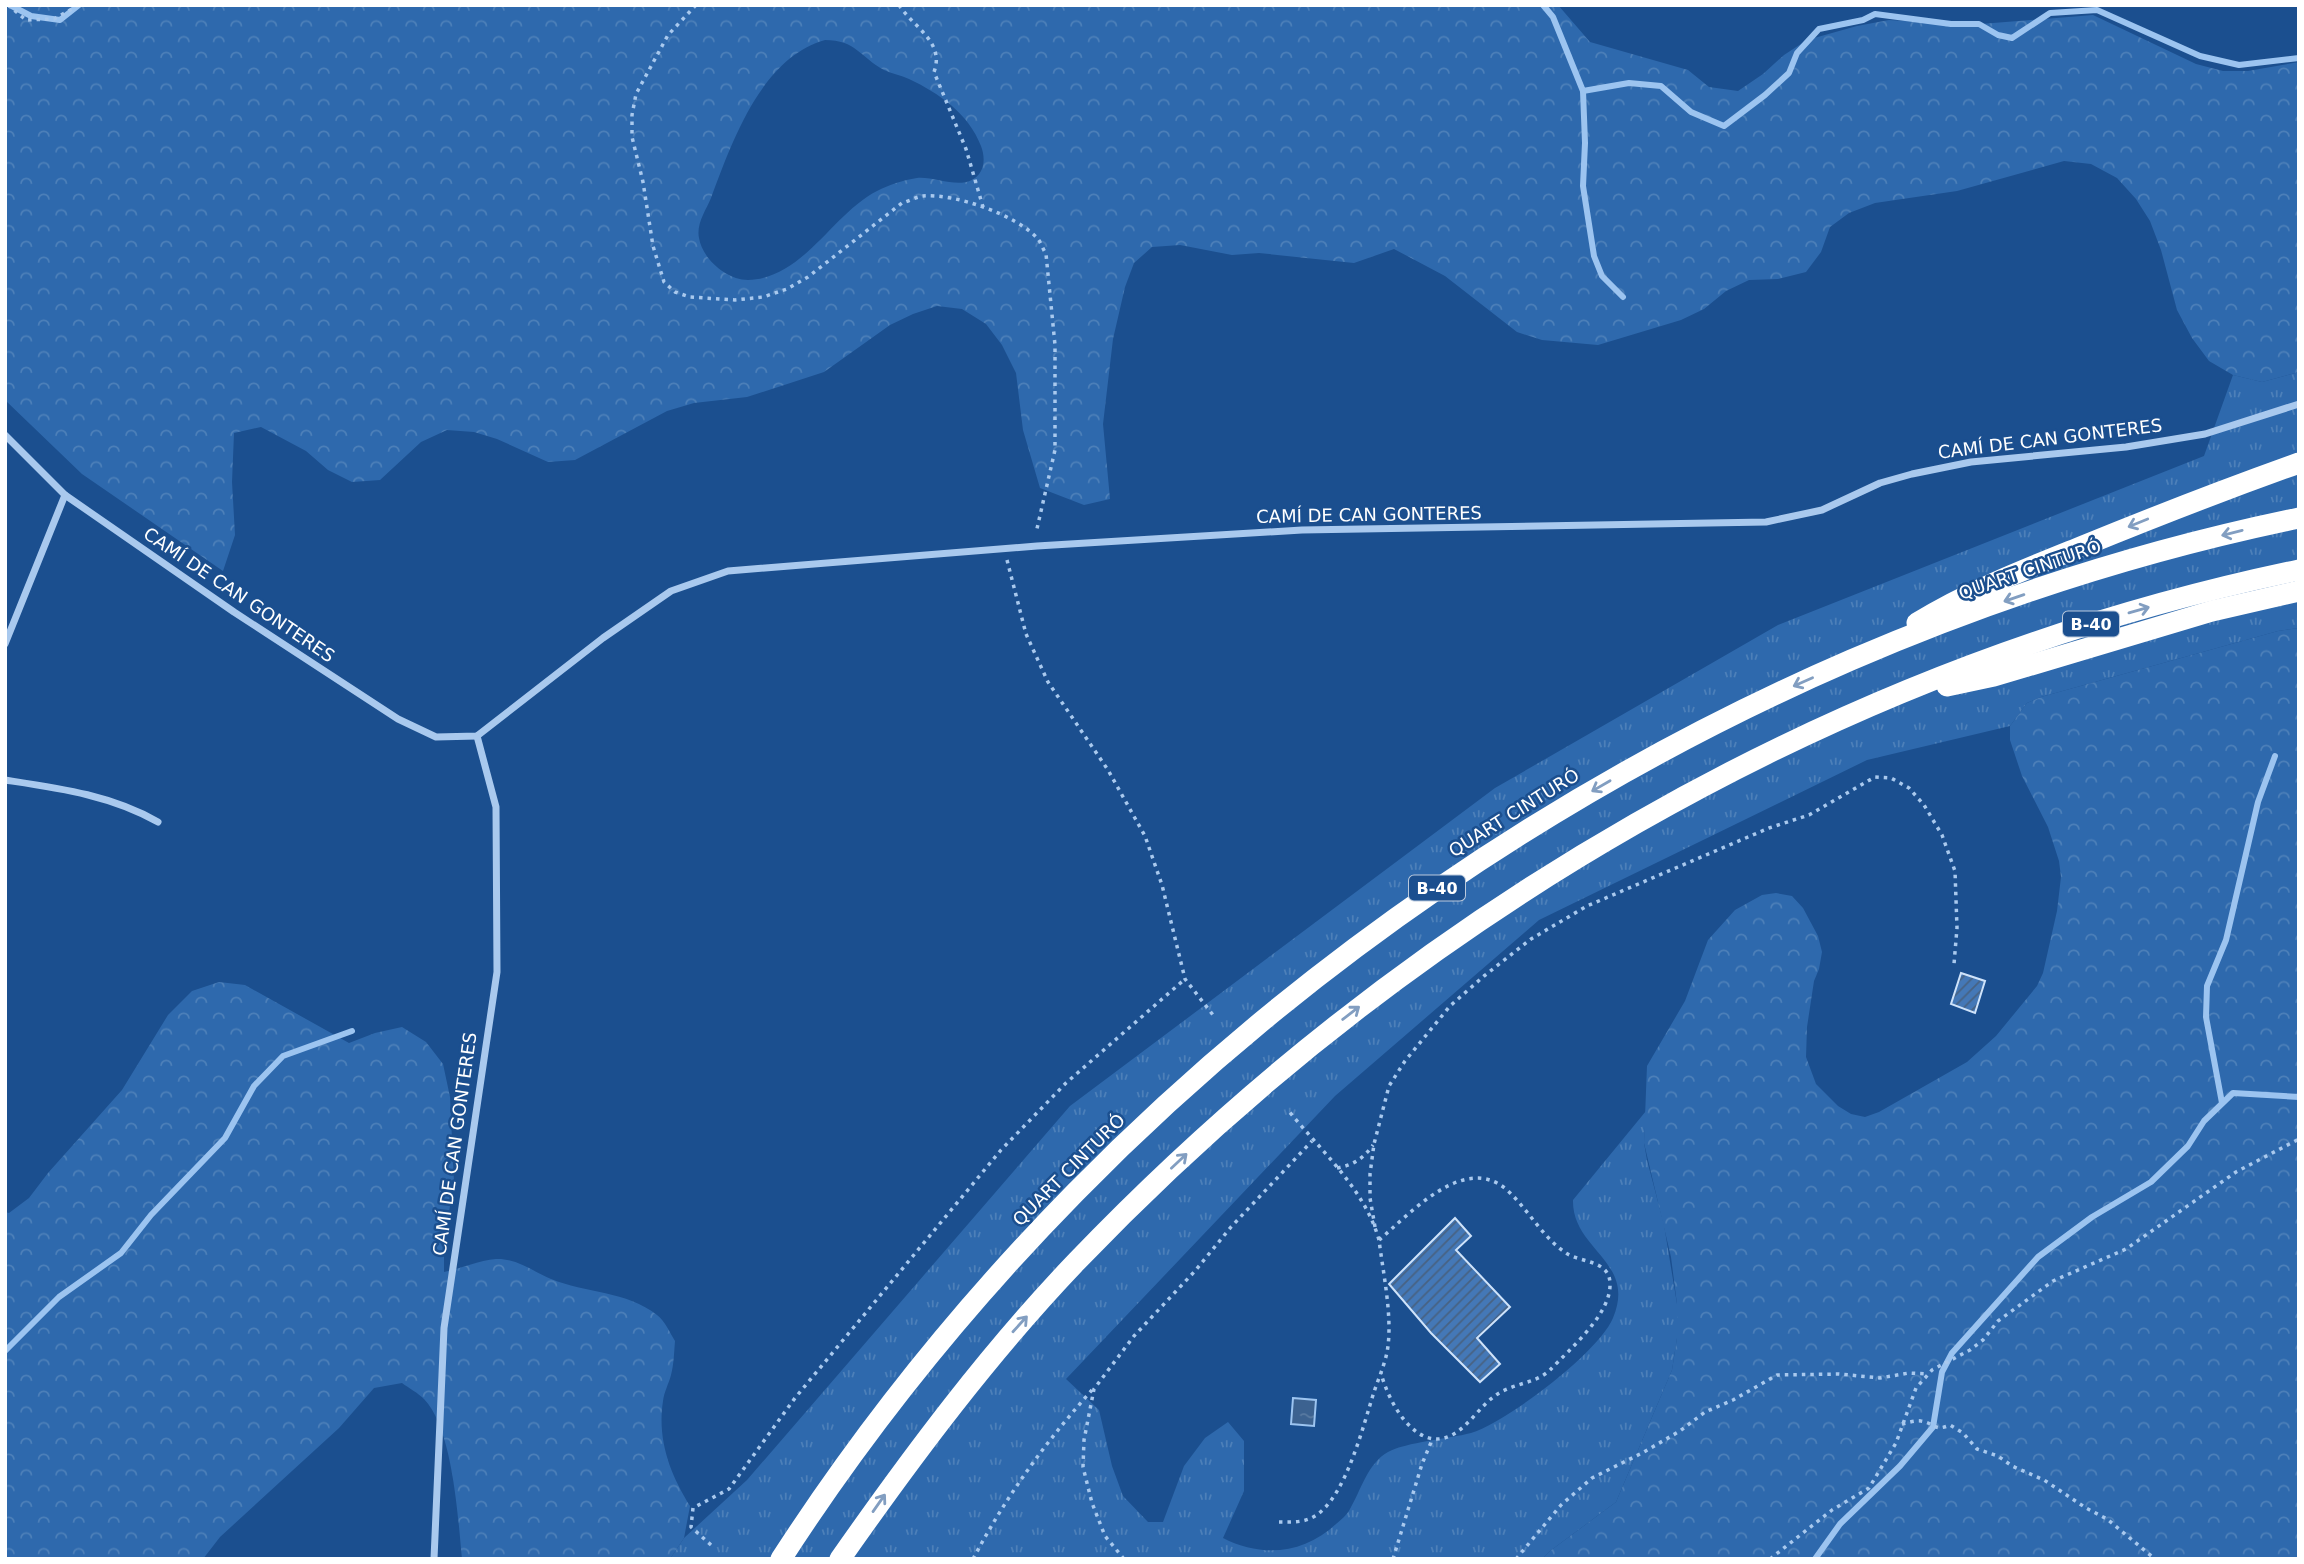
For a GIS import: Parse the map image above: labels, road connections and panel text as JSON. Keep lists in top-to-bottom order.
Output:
{
  "streets": {
    "highway": ["QUART CINTURÓ", "B-40"],
    "street": ["CAMÍ DE CAN GONTERES"]
  }
}
